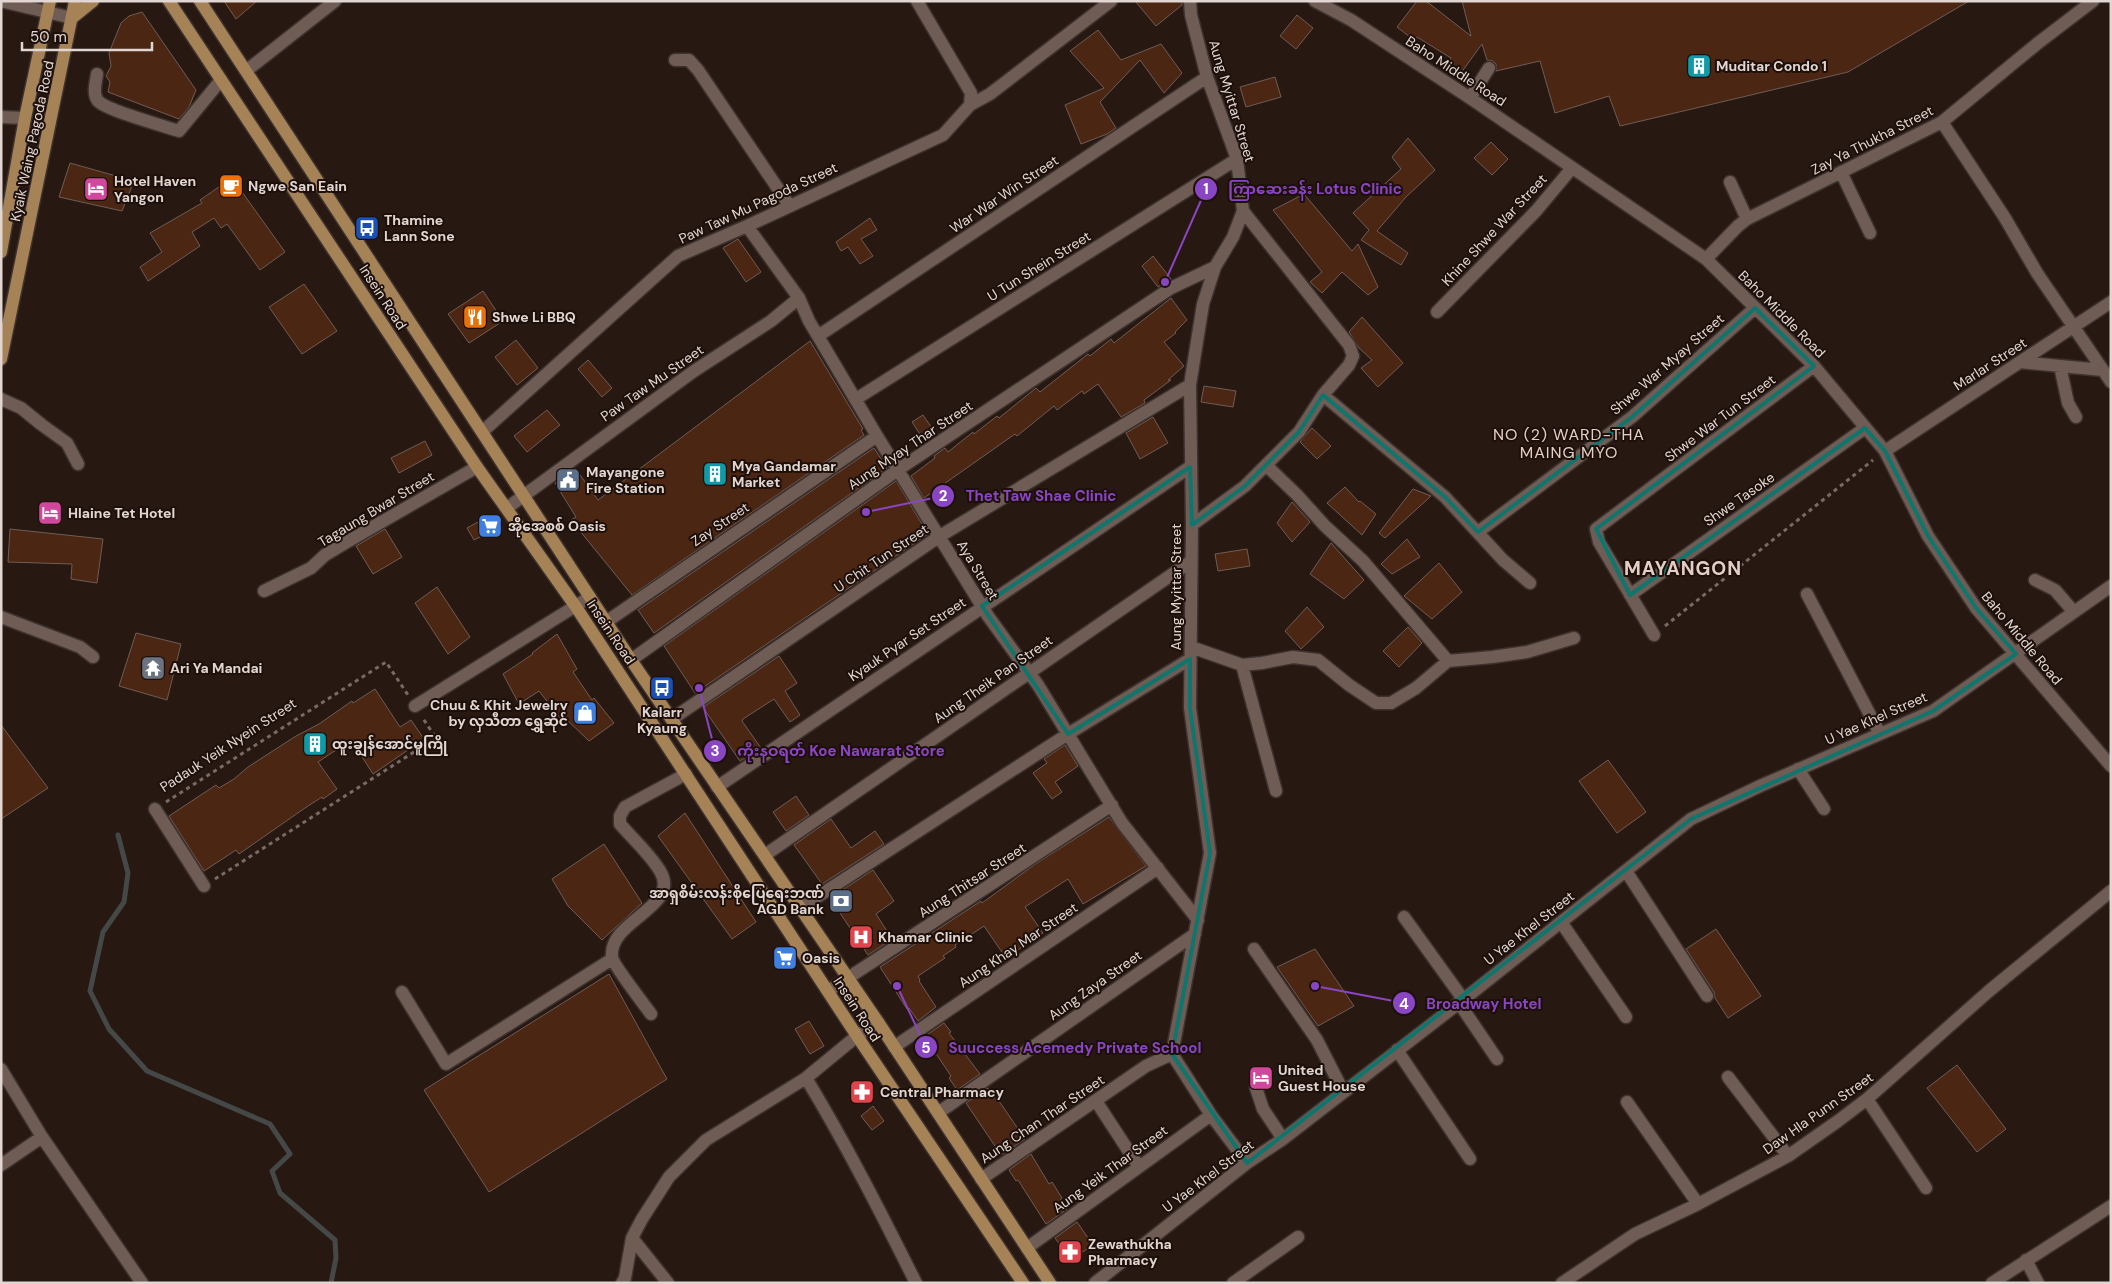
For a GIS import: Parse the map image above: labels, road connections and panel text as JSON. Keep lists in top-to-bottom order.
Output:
{
  "streets": {
    "main road": ["Kyaik Waing Pagoda Road", "Insein Road"],
    "street": [
      "Baho Middle Road",
      "Aung Myittar Street",
      "Zay Ya Thukha Street",
      "War War Win Street",
      "Paw Taw Mu Pagoda Street",
      "Khine Shwe War Street",
      "U Tun Shein Street",
      "Shwe War Myay Street",
      "Marlar Street",
      "Paw Taw Mu Street",
      "Shwe War Tun Street",
      "Aung Myay Thar Street",
      "Shwe Tasoke",
      "Tagaung Bwar Street",
      "Zay Street",
      "U Chit Tun Street",
      "Aya Street",
      "Kyauk Pyar Set Street",
      "Aung Theik Pan Street",
      "U Yae Khel Street",
      "Padauk Yeik Nyein Street",
      "Aung Thitsar Street",
      "Aung Khay Mar Street",
      "Aung Zaya Street",
      "Daw Hla Punn Street",
      "Aung Chan Thar Street",
      "Aung Yeik Thar Street"
    ]
  },
  "crossings": [
    ["Baho Middle Road", "Zay Ya Thukha Street"],
    ["Baho Middle Road", "Khine Shwe War Street"],
    ["Baho Middle Road", "Shwe War Myay Street"],
    ["Baho Middle Road", "Marlar Street"],
    ["Baho Middle Road", "Shwe War Tun Street"],
    ["Baho Middle Road", "Shwe Tasoke"],
    ["Baho Middle Road", "U Yae Khel Street"],
    ["Aung Myittar Street", "War War Win Street"],
    ["Aung Myittar Street", "U Tun Shein Street"],
    ["Aung Myittar Street", "Aung Myay Thar Street"],
    ["Aung Myittar Street", "U Chit Tun Street"],
    ["Aung Myittar Street", "Aya Street"],
    ["Aung Myittar Street", "Kyauk Pyar Set Street"],
    ["Aung Myittar Street", "Aung Theik Pan Street"],
    ["Aung Myittar Street", "Aung Zaya Street"],
    ["Aung Myittar Street", "Aung Chan Thar Street"],
    ["War War Win Street", "Aya Street"],
    ["Paw Taw Mu Pagoda Street", "Insein Road"],
    ["Paw Taw Mu Pagoda Street", "Aya Street"],
    ["U Tun Shein Street", "Aya Street"],
    ["Insein Road", "Paw Taw Mu Street"],
    ["Insein Road", "Aung Myay Thar Street"],
    ["Insein Road", "Tagaung Bwar Street"],
    ["Insein Road", "Zay Street"],
    ["Insein Road", "U Chit Tun Street"],
    ["Insein Road", "Kyauk Pyar Set Street"],
    ["Insein Road", "Aung Theik Pan Street"],
    ["Insein Road", "Aung Thitsar Street"],
    ["Insein Road", "Aung Khay Mar Street"],
    ["Insein Road", "Aung Zaya Street"],
    ["Insein Road", "Aung Chan Thar Street"],
    ["Insein Road", "Aung Yeik Thar Street"],
    ["Paw Taw Mu Street", "Aya Street"],
    ["Shwe War Tun Street", "Shwe Tasoke"],
    ["Aung Myay Thar Street", "Aya Street"],
    ["Zay Street", "Aya Street"],
    ["U Chit Tun Street", "Aya Street"],
    ["Aya Street", "Kyauk Pyar Set Street"],
    ["Aya Street", "Aung Theik Pan Street"],
    ["Aya Street", "Aung Thitsar Street"],
    ["Aya Street", "Aung Khay Mar Street"]
  ],
  "districts": ["NO (2) WARD-THA MAING MYO", "MAYANGON"],
  "places": {
    "building": ["Muditar Condo 1", "Mya Gandamar Market", "ထူးချွန်အောင်မူကြို"],
    "cafe": ["Ngwe San Eain"],
    "hotel": ["Hotel Haven Yangon", "Hlaine Tet Hotel", "United Guest House"],
    "bus stop": ["Thamine Lann Sone", "Kalarr Kyaung"],
    "other": [
      "ကြာဆေးခန်း Lotus Clinic",
      "Thet Taw Shae Clinic",
      "ကိုးနဝရတ် Koe Nawarat Store",
      "Suuccess Acemedy Private School",
      "Broadway Hotel"
    ],
    "restaurant": ["Shwe Li BBQ"],
    "public building": ["Mayangone Fire Station"],
    "supermarket": ["အိုအေစစ် Oasis", "Oasis"],
    "temple": ["Ari Ya Mandai"],
    "shop": ["Chuu & Khit Jewelry by လှသီတာ ရွှေဆိုင်"],
    "bank": ["အာရှစိမ်းလန်းစိုပြေရေးဘဏ် AGD Bank"],
    "hospital": ["Khamar Clinic"],
    "pharmacy": ["Central Pharmacy", "Zewathukha Pharmacy"]
  },
  "scale_bar": "50 m"
}
